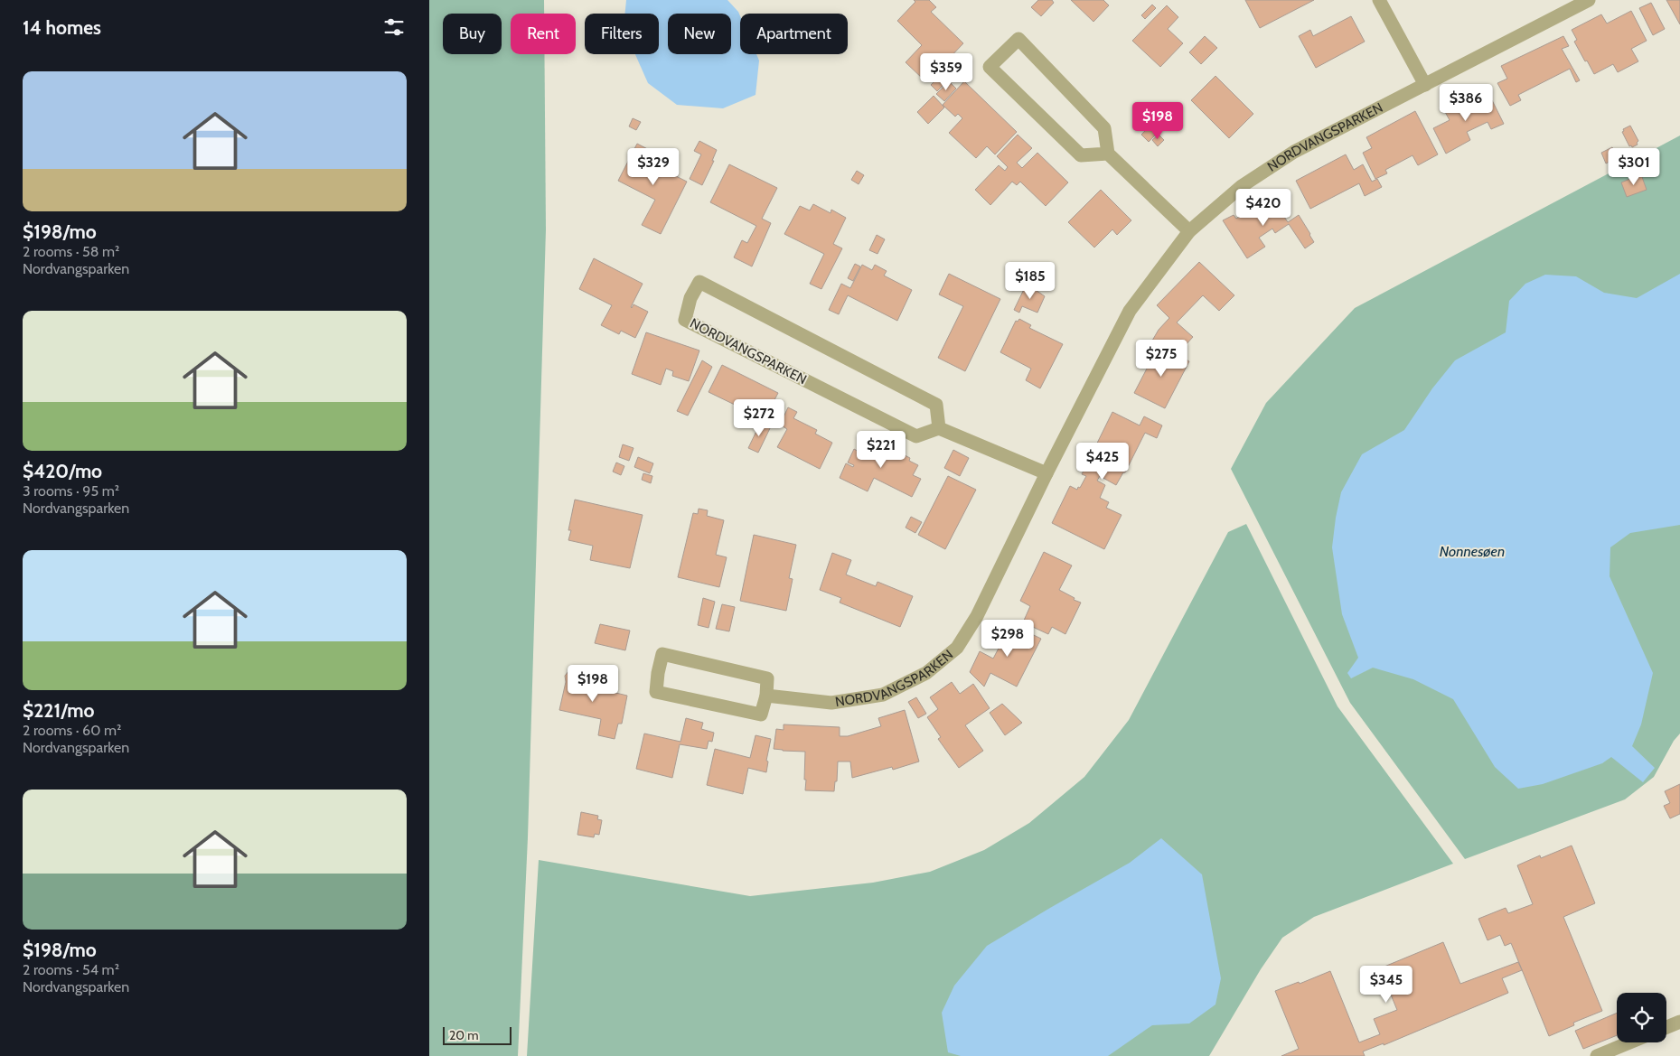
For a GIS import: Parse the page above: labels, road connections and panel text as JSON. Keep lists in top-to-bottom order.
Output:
{
  "streets": {
    "street": ["NORDVANGSPARKEN"]
  },
  "water": ["Nonnesøen"],
  "scale_bar": "20 m",
  "page": {
    "heading": "14 homes",
    "chip": [
      "Buy",
      "Rent",
      "Filters",
      "New",
      "Apartment"
    ],
    "price": [
      "$359",
      "$386",
      "$198",
      "$329",
      "$301",
      "$420",
      "$185",
      "$275",
      "$272",
      "$221",
      "$425",
      "$298",
      "$198",
      "$345"
    ],
    "list": [
      {
        "name": "$198/mo",
        "note": "2 rooms · 58 m² · Nordvangsparken"
      },
      {
        "name": "$420/mo",
        "note": "3 rooms · 95 m² · Nordvangsparken"
      },
      {
        "name": "$221/mo",
        "note": "2 rooms · 60 m² · Nordvangsparken"
      },
      {
        "name": "$198/mo",
        "note": "2 rooms · 54 m² · Nordvangsparken"
      }
    ],
    "scale": "20 m"
  }
}
